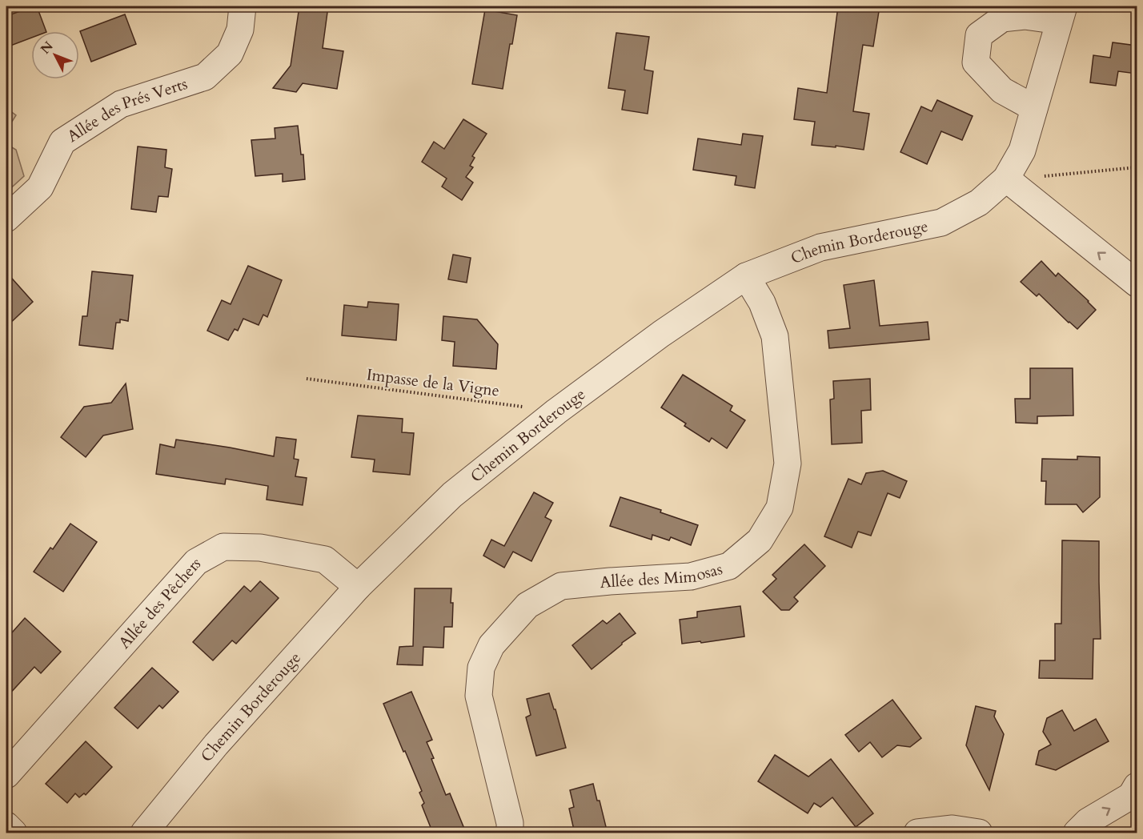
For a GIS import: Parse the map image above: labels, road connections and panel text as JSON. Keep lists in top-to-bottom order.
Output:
{
  "streets": {
    "street": [
      "Allée des Prés Verts",
      "Chemin Borderouge",
      "Allée des Mimosas",
      "Allée des Pêchers"
    ],
    "path": ["Impasse de la Vigne"]
  },
  "crossings": [
    ["Chemin Borderouge", "Impasse de la Vigne"],
    ["Chemin Borderouge", "Allée des Mimosas"],
    ["Chemin Borderouge", "Allée des Pêchers"]
  ],
  "north": "top left"
}
